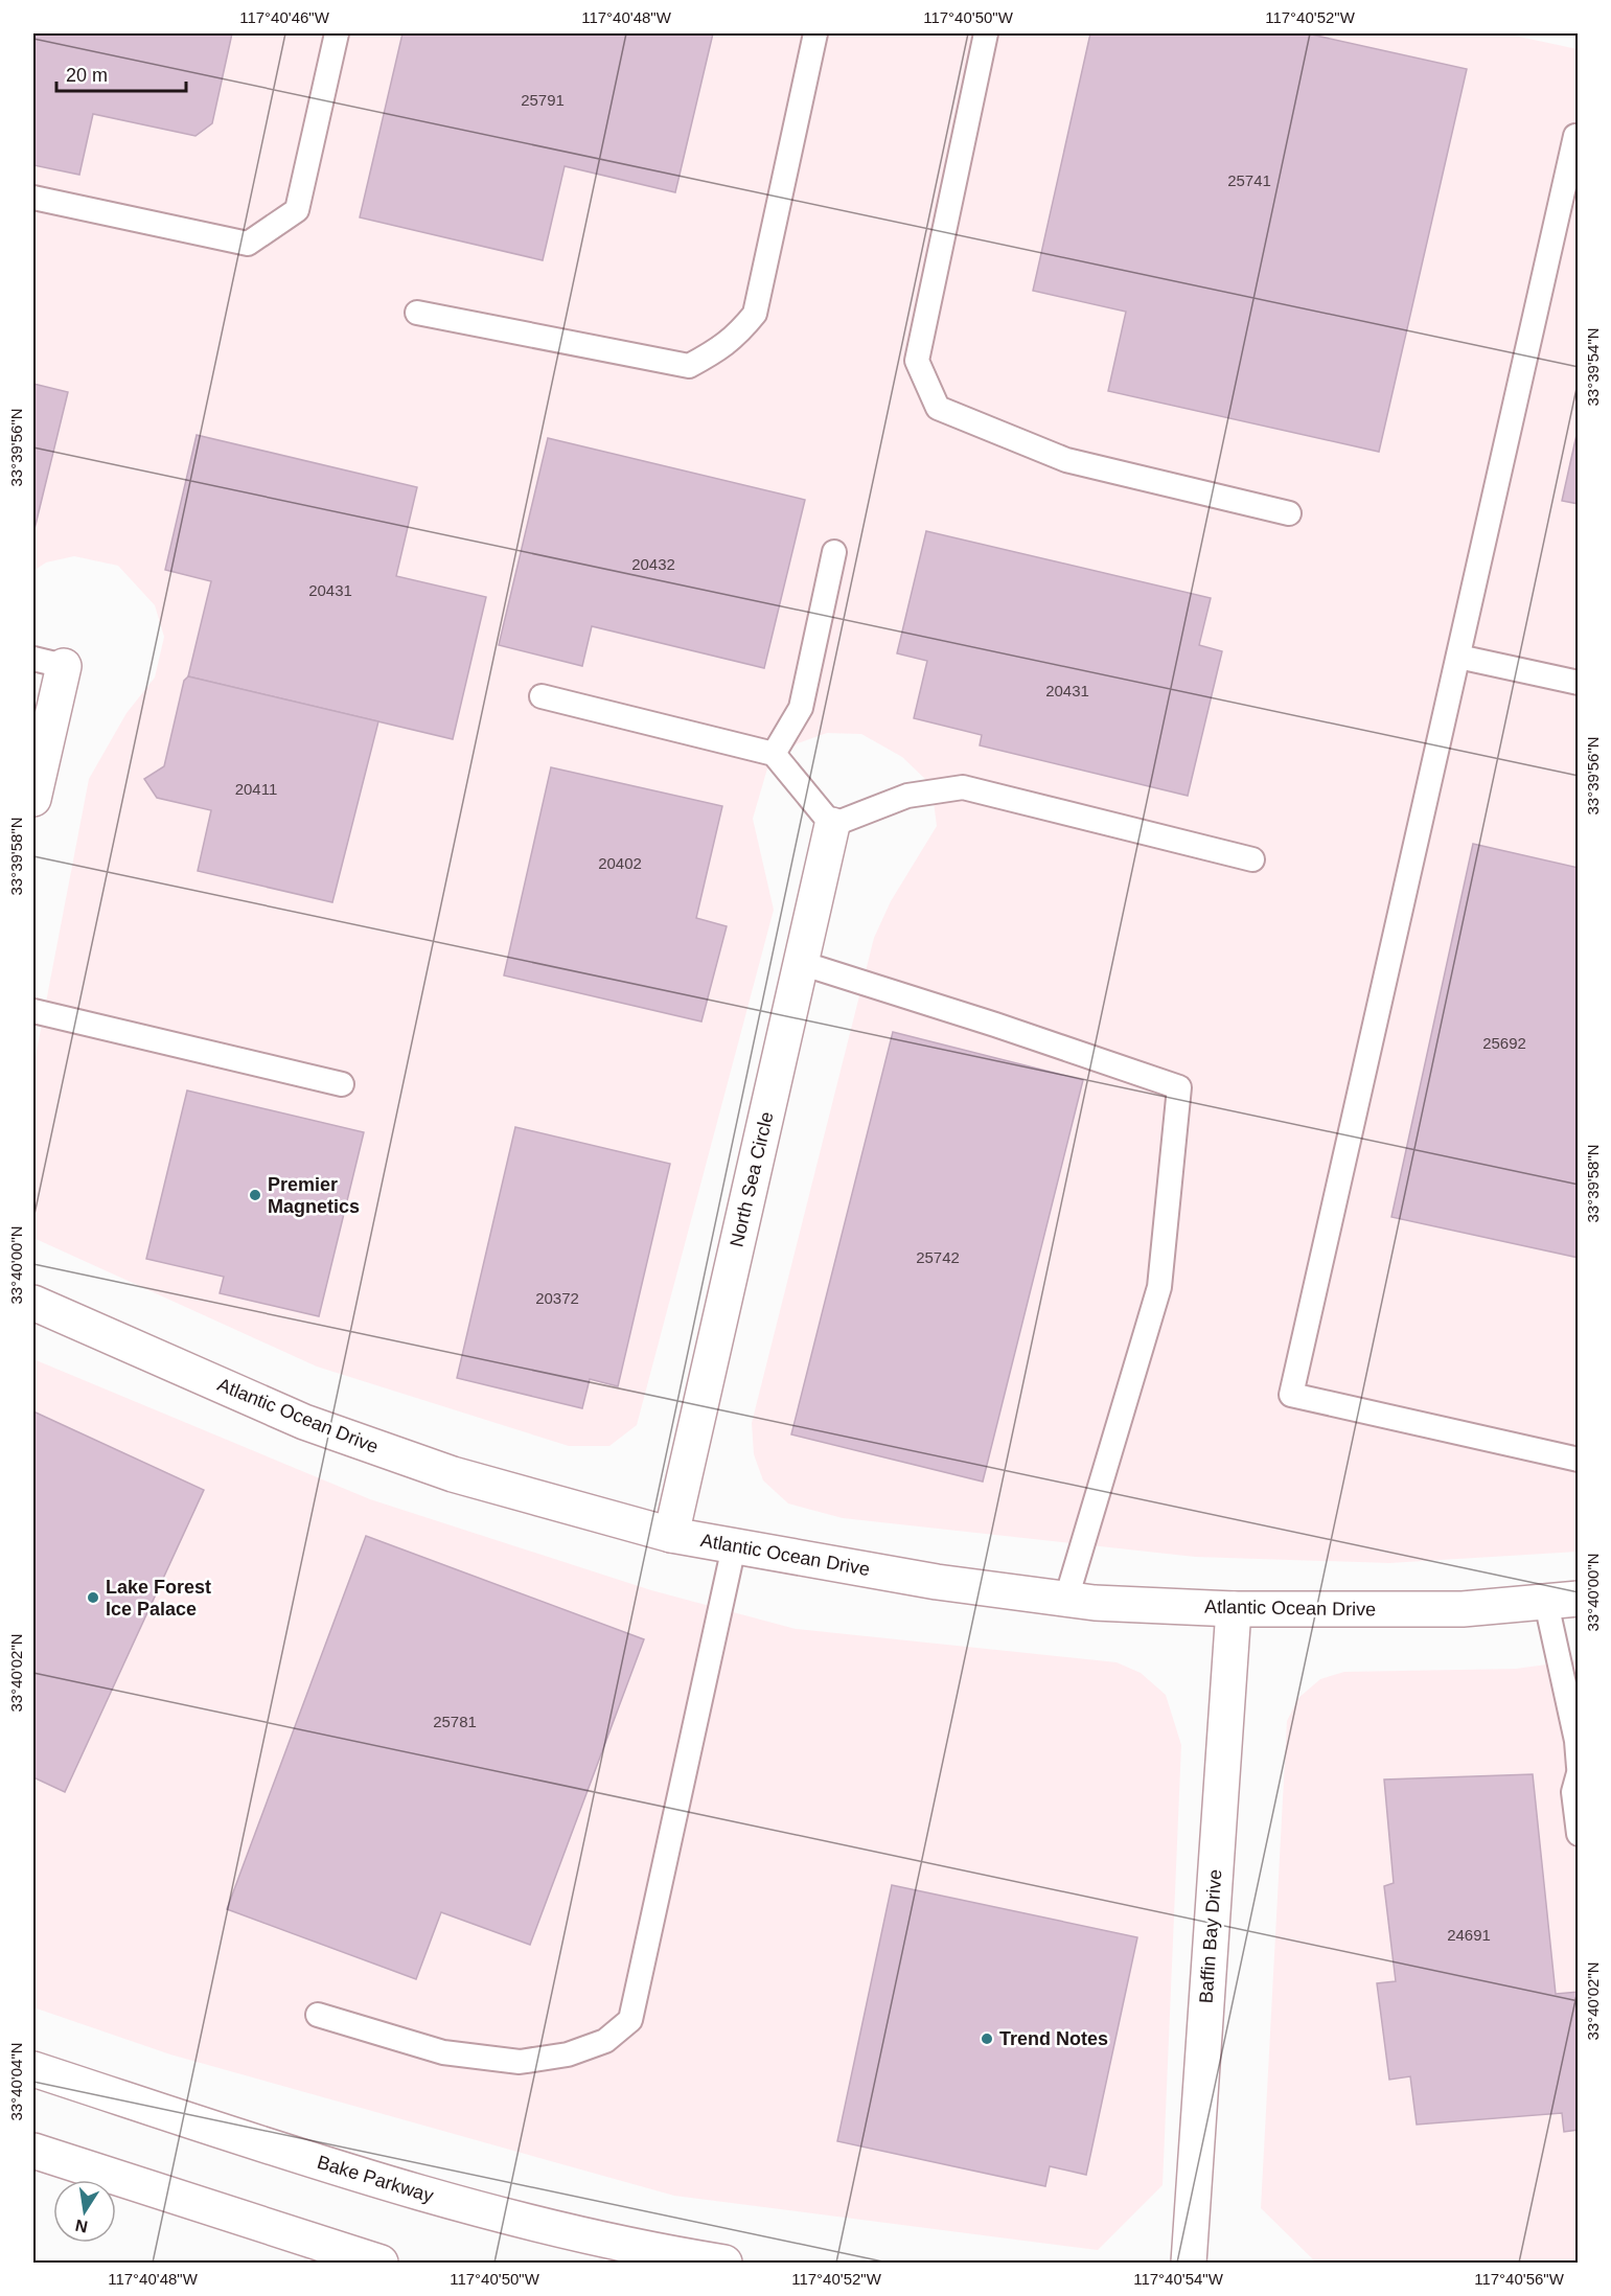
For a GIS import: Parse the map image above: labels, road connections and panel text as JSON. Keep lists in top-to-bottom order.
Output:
{
  "streets": {
    "street": [
      "North Sea Circle",
      "Atlantic Ocean Drive",
      "Baffin Bay Drive",
      "Bake Parkway"
    ]
  },
  "crossings": [
    ["North Sea Circle", "Atlantic Ocean Drive"],
    ["Atlantic Ocean Drive", "Baffin Bay Drive"]
  ],
  "places": ["Premier Magnetics", "Lake Forest Ice Palace", "Trend Notes"],
  "house_numbers": [
    "25791",
    "25741",
    "20432",
    "20431",
    "20431",
    "20411",
    "20402",
    "25692",
    "25742",
    "20372",
    "25781",
    "24691"
  ],
  "scale_bar": "20 m",
  "north": "bottom",
  "coordinates": [
    "117°40'46\"W",
    "117°40'48\"W",
    "117°40'50\"W",
    "117°40'52\"W",
    "33°39'54\"N",
    "33°39'56\"N",
    "33°39'58\"N",
    "33°40'00\"N",
    "33°40'02\"N",
    "33°40'04\"N",
    "117°40'54\"W",
    "117°40'56\"W"
  ]
}
